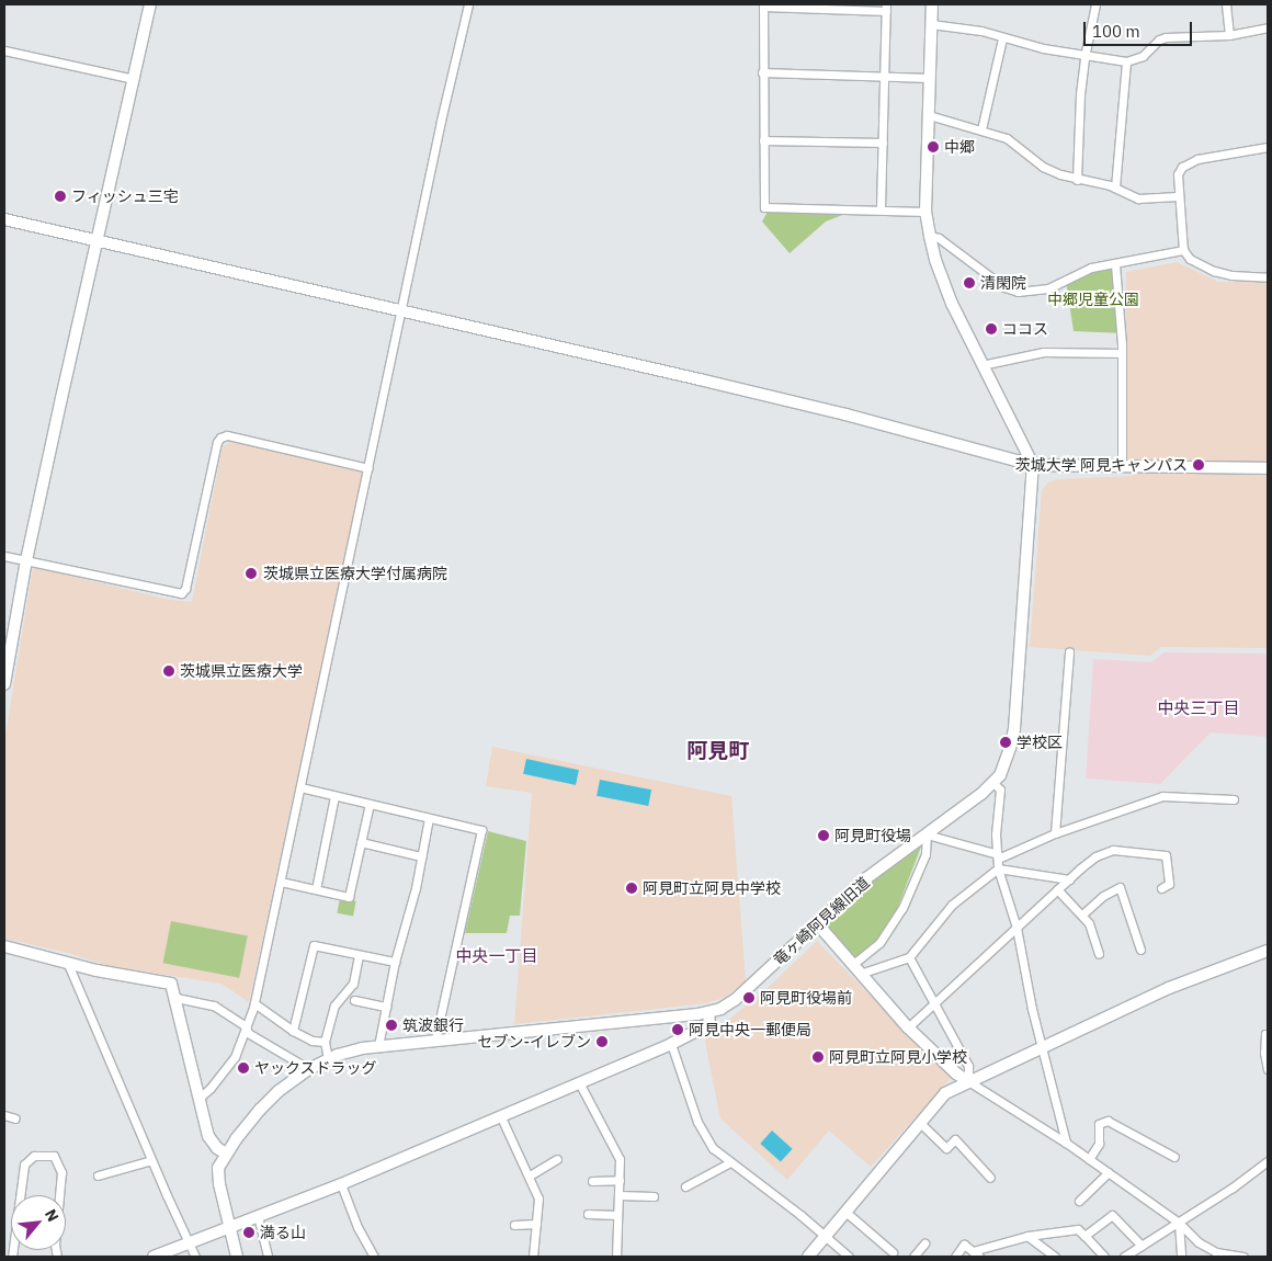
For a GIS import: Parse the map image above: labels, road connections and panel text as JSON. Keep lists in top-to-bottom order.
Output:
{
  "streets": {
    "street": ["竜ヶ崎阿見線旧道"]
  },
  "districts": ["中央三丁目", "阿見町", "中央一丁目"],
  "parks": ["中郷児童公園"],
  "places": [
    "中郷",
    "フィッシュ三宅",
    "清閑院",
    "ココス",
    "茨城大学 阿見キャンパス",
    "茨城県立医療大学付属病院",
    "茨城県立医療大学",
    "学校区",
    "阿見町役場",
    "阿見町立阿見中学校",
    "阿見町役場前",
    "筑波銀行",
    "阿見中央一郵便局",
    "セブン-イレブン",
    "阿見町立阿見小学校",
    "ヤックスドラッグ",
    "満る山"
  ],
  "scale_bar": "100 m",
  "north": "top right"
}
